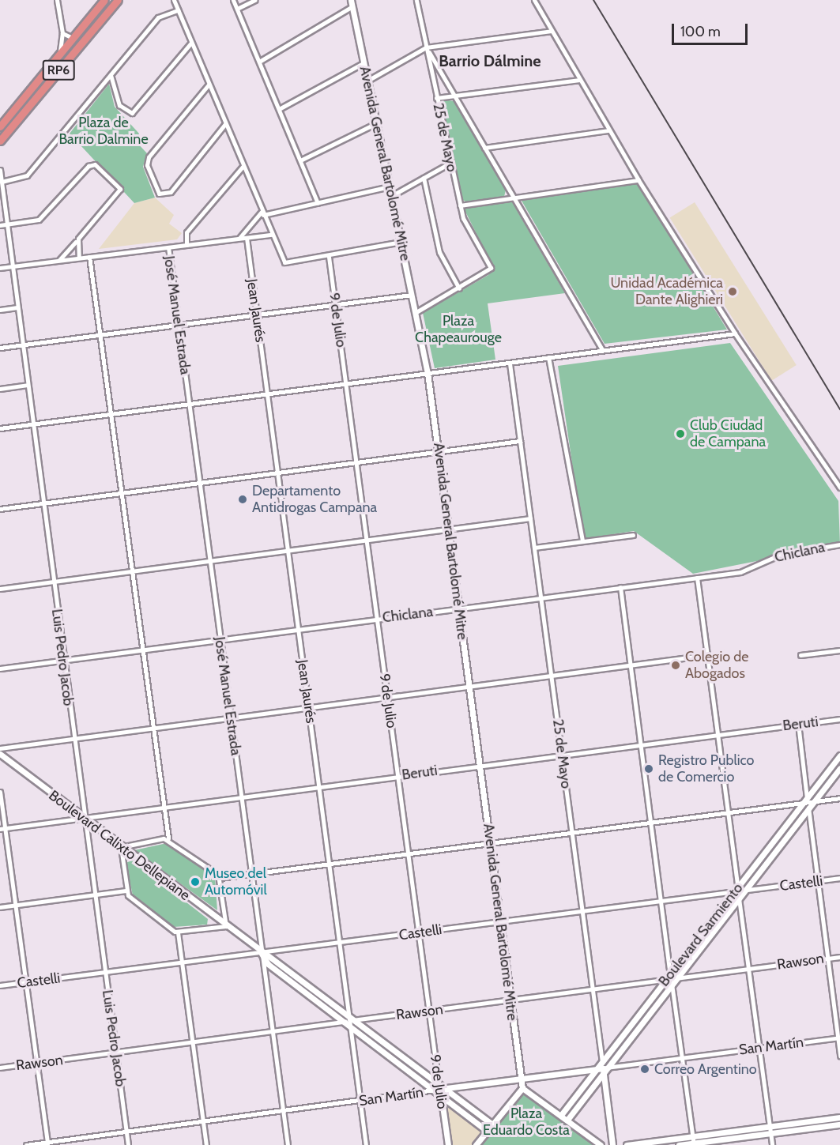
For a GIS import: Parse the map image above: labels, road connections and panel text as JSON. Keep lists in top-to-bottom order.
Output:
{
  "streets": {
    "highway": ["RP6"],
    "main road": [
      "25 de Mayo",
      "Avenida General Bartolomé Mitre",
      "9 de Julio",
      "Boulevard Calixto Dellepiane",
      "Boulevard Sarmiento",
      "San Martín"
    ],
    "street": [
      "Jean Jaurés",
      "José Manuel Estrada",
      "Chiclana",
      "Luis Pedro Jacob",
      "Beruti",
      "Castelli",
      "Rawson"
    ]
  },
  "crossings": [
    ["25 de Mayo", "Chiclana"],
    ["25 de Mayo", "Beruti"],
    ["25 de Mayo", "Castelli"],
    ["25 de Mayo", "Boulevard Sarmiento"],
    ["25 de Mayo", "Rawson"],
    ["25 de Mayo", "San Martín"],
    ["Avenida General Bartolomé Mitre", "Chiclana"],
    ["Avenida General Bartolomé Mitre", "Beruti"],
    ["Avenida General Bartolomé Mitre", "Castelli"],
    ["Avenida General Bartolomé Mitre", "Rawson"],
    ["Avenida General Bartolomé Mitre", "San Martín"],
    ["Jean Jaurés", "Chiclana"],
    ["Jean Jaurés", "Beruti"],
    ["Jean Jaurés", "Boulevard Calixto Dellepiane"],
    ["Jean Jaurés", "Castelli"],
    ["Jean Jaurés", "Rawson"],
    ["Jean Jaurés", "San Martín"],
    ["José Manuel Estrada", "Chiclana"],
    ["José Manuel Estrada", "Beruti"],
    ["José Manuel Estrada", "Boulevard Calixto Dellepiane"],
    ["José Manuel Estrada", "Castelli"],
    ["José Manuel Estrada", "Rawson"],
    ["José Manuel Estrada", "San Martín"],
    ["9 de Julio", "Chiclana"],
    ["9 de Julio", "Beruti"],
    ["9 de Julio", "Boulevard Calixto Dellepiane"],
    ["9 de Julio", "Castelli"],
    ["9 de Julio", "Rawson"],
    ["9 de Julio", "San Martín"],
    ["Chiclana", "Luis Pedro Jacob"],
    ["Luis Pedro Jacob", "Beruti"],
    ["Luis Pedro Jacob", "Boulevard Calixto Dellepiane"],
    ["Luis Pedro Jacob", "Castelli"],
    ["Luis Pedro Jacob", "Rawson"],
    ["Luis Pedro Jacob", "San Martín"],
    ["Beruti", "Boulevard Calixto Dellepiane"],
    ["Boulevard Calixto Dellepiane", "Castelli"],
    ["Boulevard Calixto Dellepiane", "Rawson"],
    ["Boulevard Calixto Dellepiane", "San Martín"],
    ["Castelli", "Boulevard Sarmiento"],
    ["Boulevard Sarmiento", "Rawson"],
    ["Boulevard Sarmiento", "San Martín"]
  ],
  "districts": ["Barrio Dálmine"],
  "parks": ["Plaza de Barrio Dalmine", "Plaza Chapeaurouge", "Plaza Eduardo Costa"],
  "places": [
    "Unidad Académica Dante Alighieri",
    "Club Ciudad de Campana",
    "Departamento Antidrogas Campana",
    "Colegio de Abogados",
    "Registro Publico de Comercio",
    "Museo del Automóvil",
    "Correo Argentino"
  ],
  "scale_bar": "100 m"
}
